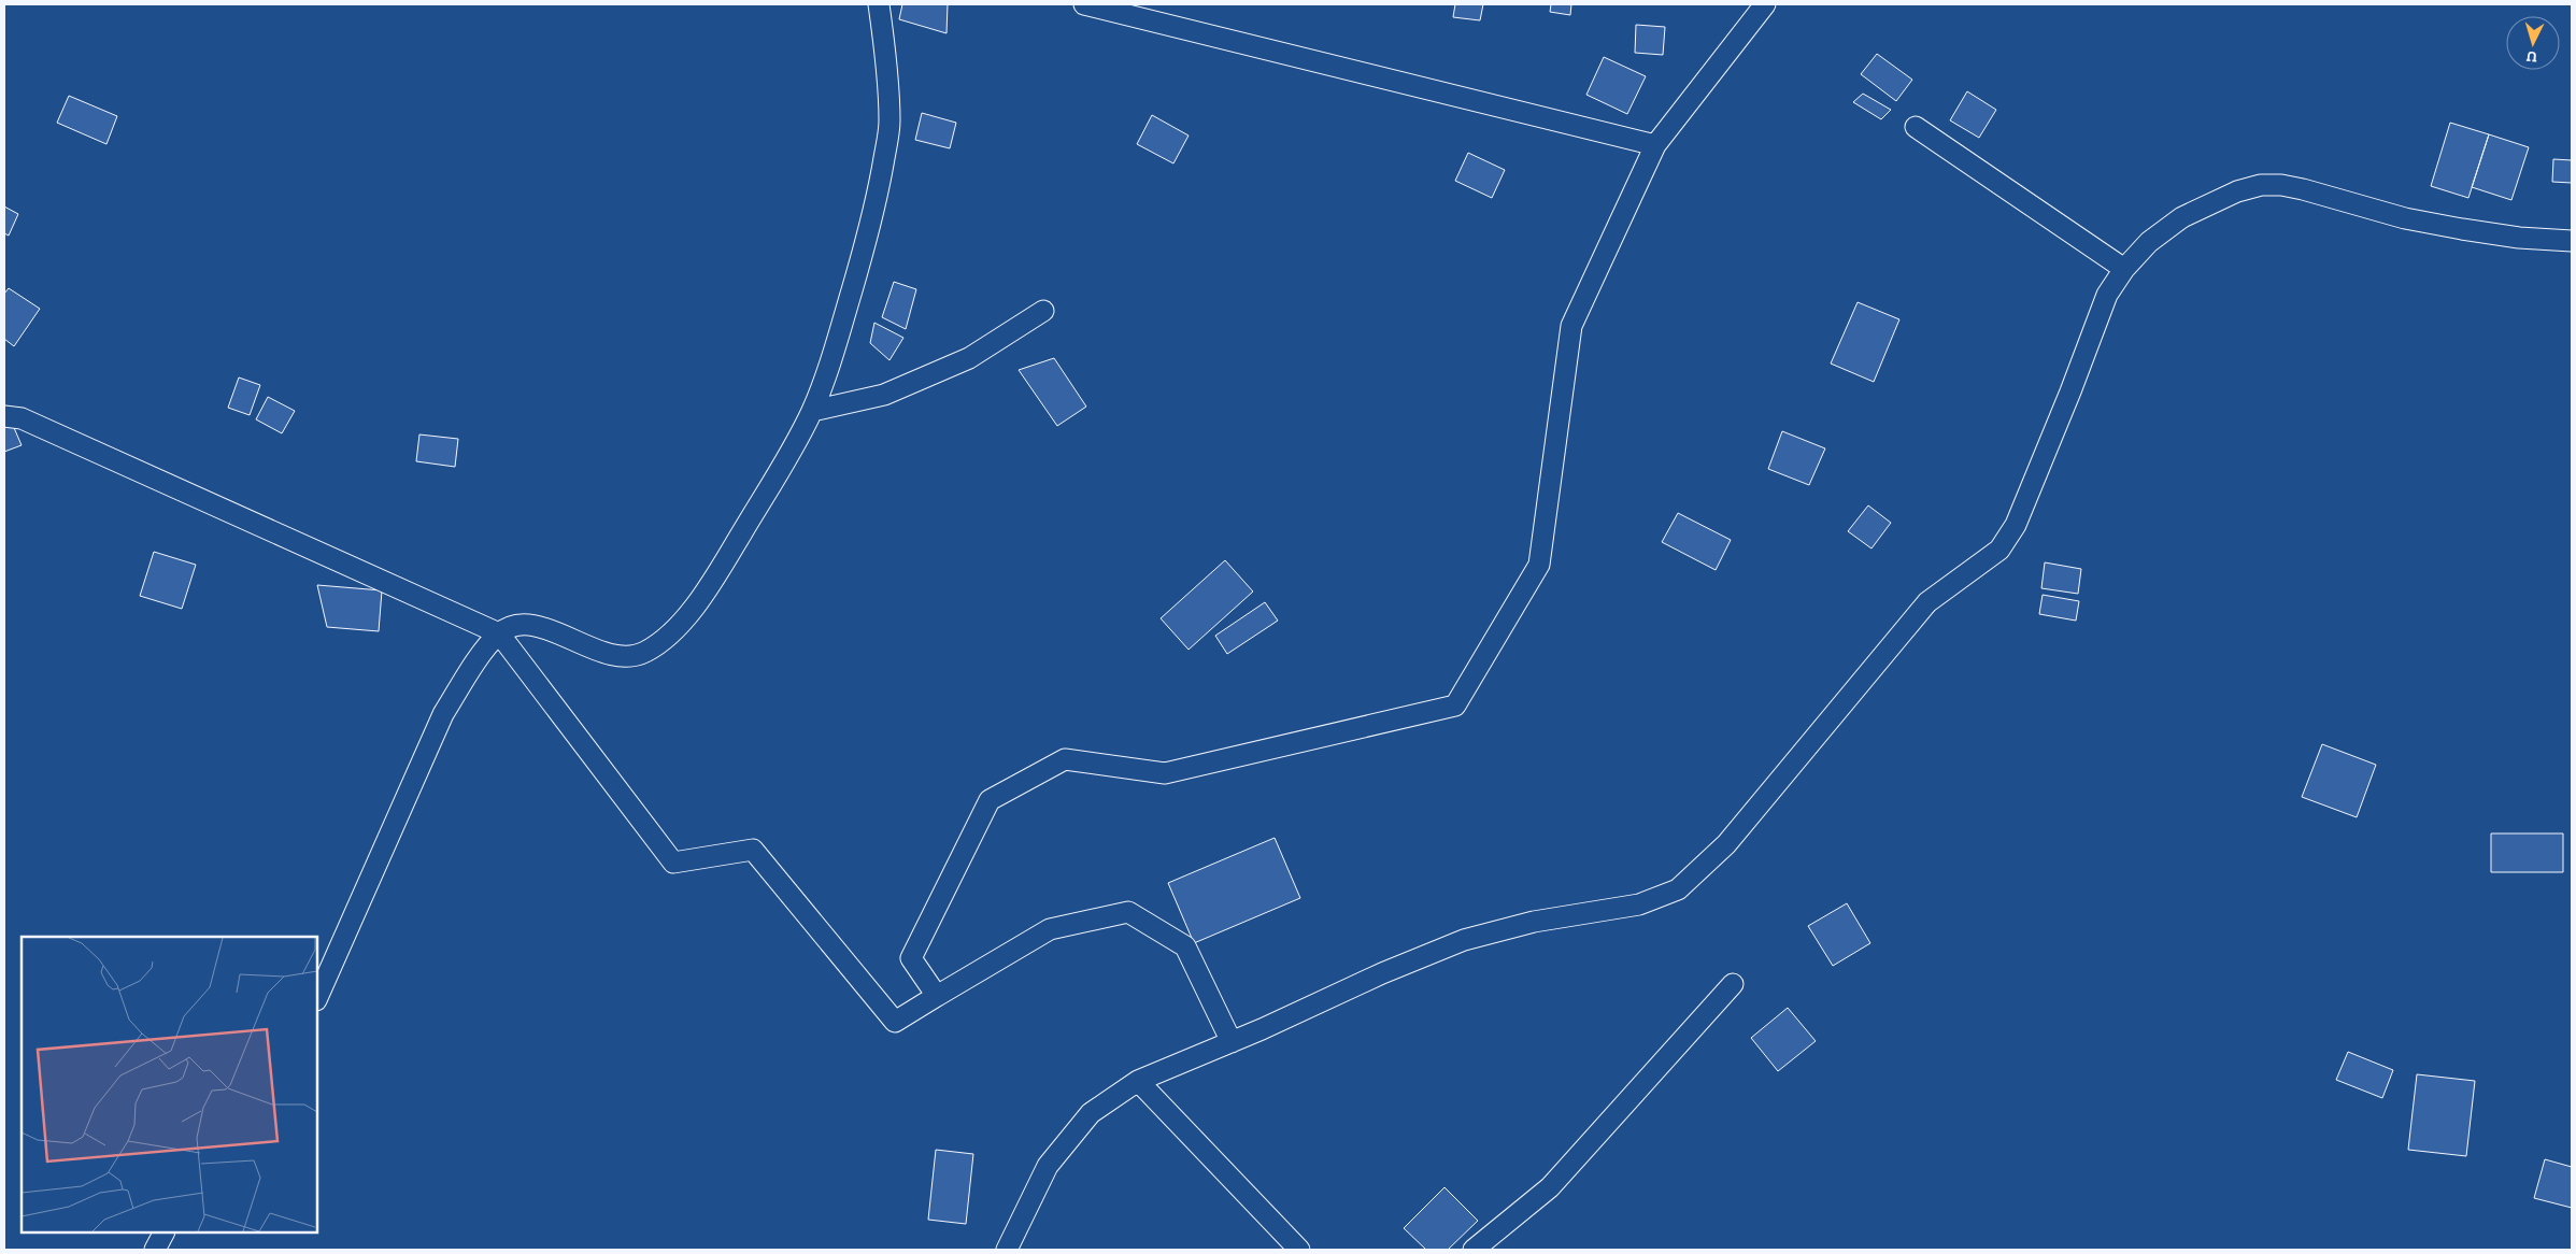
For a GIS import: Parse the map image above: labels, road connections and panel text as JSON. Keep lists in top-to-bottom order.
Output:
{
  "north": "bottom"
}
